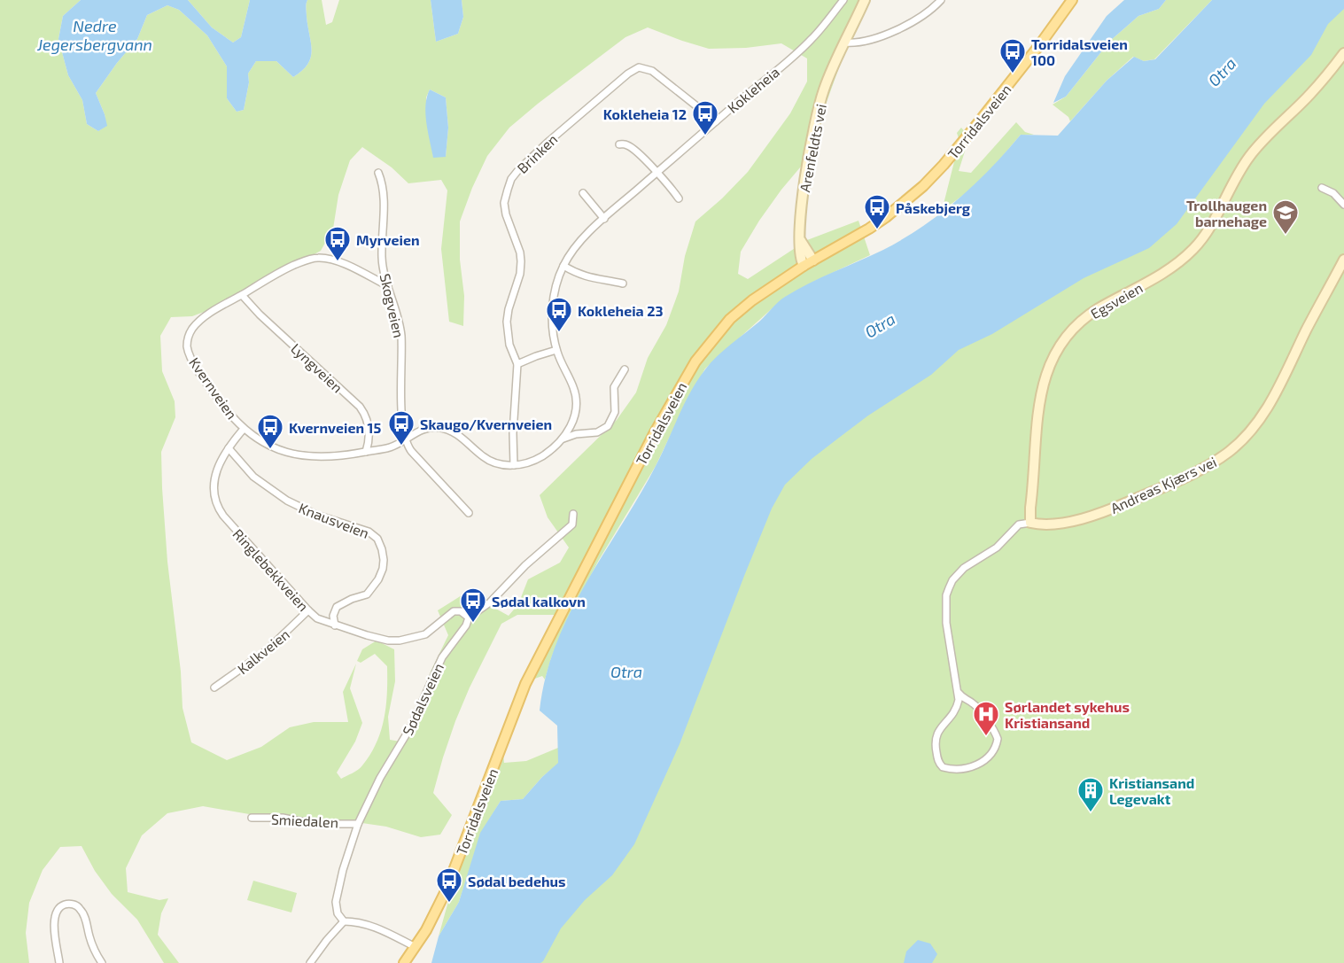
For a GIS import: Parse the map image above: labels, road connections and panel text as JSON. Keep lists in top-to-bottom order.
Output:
{
  "streets": {
    "main road": ["Torridalsveien"],
    "street": [
      "Kokleheia",
      "Arenfeldts vei",
      "Brinken",
      "Egsveien",
      "Skogveien",
      "Lyngveien",
      "Kvernveien",
      "Andreas Kjærs vei",
      "Knausveien",
      "Ringlebekkveien",
      "Kalkveien",
      "Sødalsveien",
      "Smiedalen"
    ]
  },
  "crossings": [
    ["Kokleheia", "Brinken"],
    ["Kokleheia", "Skogveien"],
    ["Kokleheia", "Kvernveien"],
    ["Torridalsveien", "Arenfeldts vei"],
    ["Egsveien", "Andreas Kjærs vei"],
    ["Skogveien", "Kvernveien"],
    ["Lyngveien", "Kvernveien"],
    ["Kvernveien", "Ringlebekkveien"],
    ["Knausveien", "Ringlebekkveien"],
    ["Ringlebekkveien", "Kalkveien"],
    ["Ringlebekkveien", "Sødalsveien"],
    ["Sødalsveien", "Smiedalen"]
  ],
  "water": ["Nedre Jegersbergvann", "Otra"],
  "places": {
    "bus stop": [
      "Torridalsveien 100",
      "Kokleheia 12",
      "Påskebjerg",
      "Myrveien",
      "Kokleheia 23",
      "Skaugo/Kvernveien",
      "Kvernveien 15",
      "Sødal kalkovn",
      "Sødal bedehus"
    ],
    "school or university": ["Trollhaugen barnehage"],
    "hospital": ["Sørlandet sykehus Kristiansand"],
    "building": ["Kristiansand Legevakt"]
  }
}
